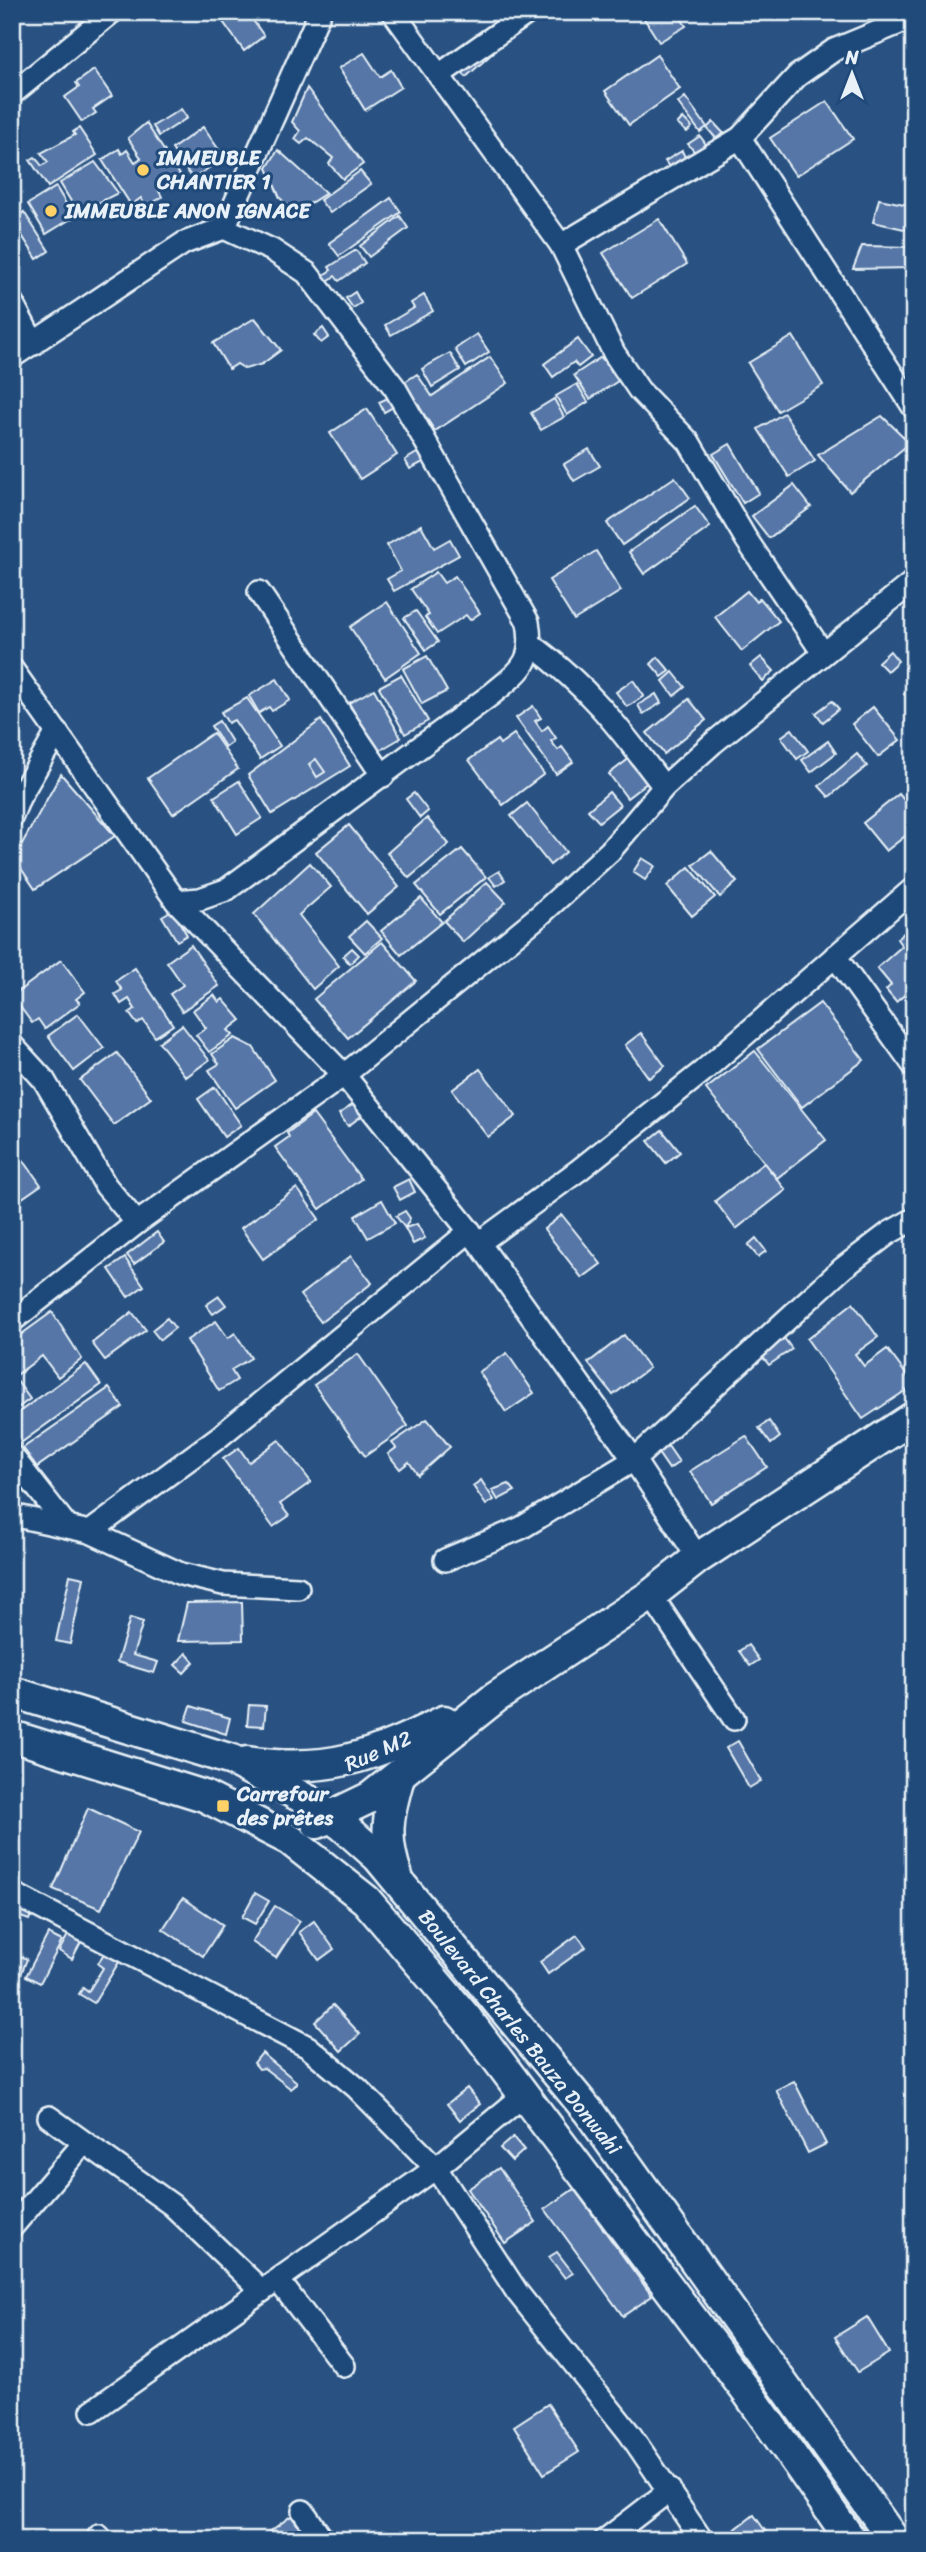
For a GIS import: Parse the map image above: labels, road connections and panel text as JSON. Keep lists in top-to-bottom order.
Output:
{
  "streets": {
    "main road": ["Rue M2", "Boulevard Charles Bauza Donwahi"]
  },
  "crossings": [
    ["Rue M2", "Boulevard Charles Bauza Donwahi"]
  ],
  "places": {
    "other": ["IMMEUBLE CHANTIER 1", "IMMEUBLE ANON IGNACE"],
    "transit": ["Carrefour des prêtes"]
  },
  "north": "top"
}
